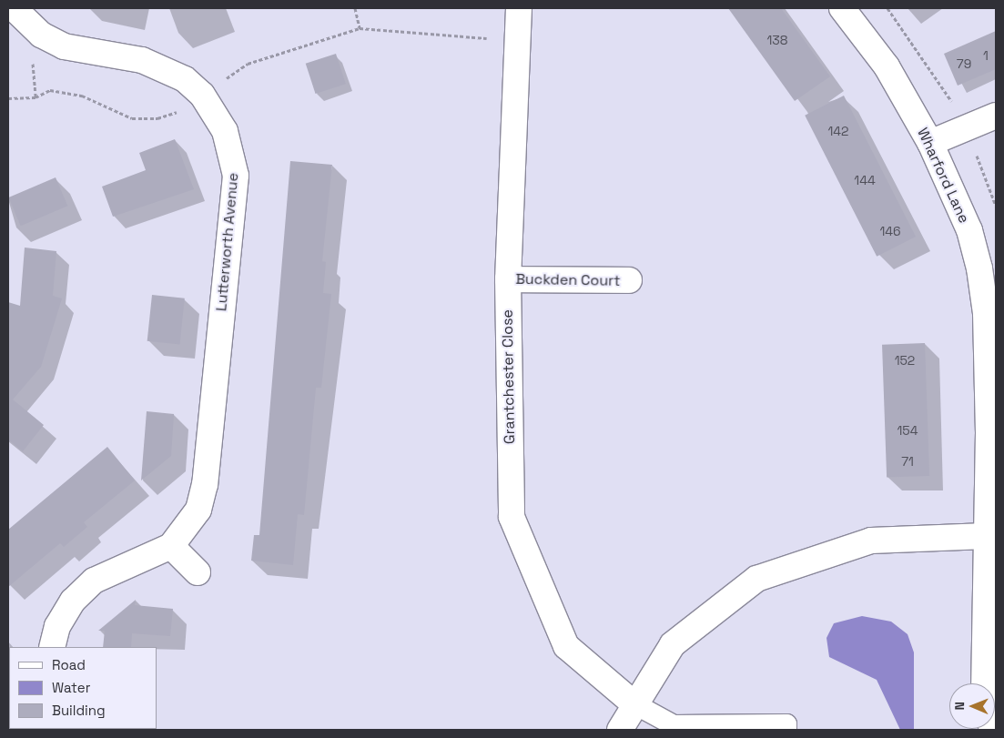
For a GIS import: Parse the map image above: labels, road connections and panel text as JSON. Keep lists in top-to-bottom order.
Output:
{
  "streets": {
    "street": [
      "Wharford Lane",
      "Lutterworth Avenue",
      "Buckden Court",
      "Grantchester Close"
    ]
  },
  "crossings": [
    ["Buckden Court", "Grantchester Close"]
  ],
  "house_numbers": [
    "138",
    "1",
    "79",
    "142",
    "144",
    "146",
    "152",
    "154",
    "71"
  ],
  "legend": ["Road", "Water", "Building"],
  "north": "left"
}
